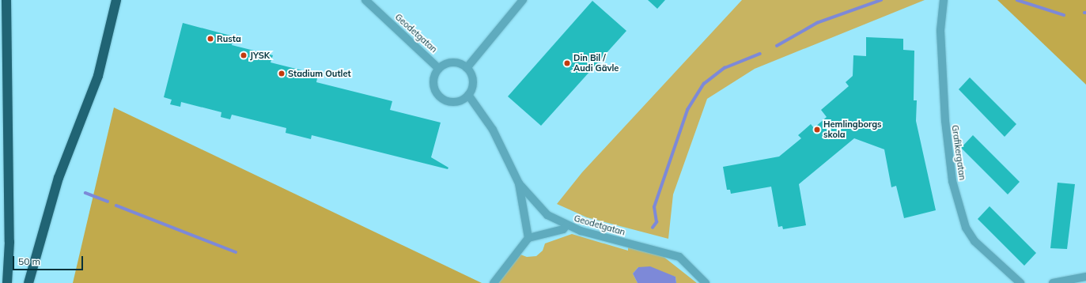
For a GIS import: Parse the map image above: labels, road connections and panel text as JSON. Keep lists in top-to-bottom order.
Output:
{
  "streets": {
    "street": ["Geodetgatan", "Grafikergatan"]
  },
  "places": [
    "Rusta",
    "JYSK",
    "Din Bil / Audi Gävle",
    "Stadium Outlet",
    "Hemlingborgs skola"
  ],
  "scale_bar": "50 m"
}
